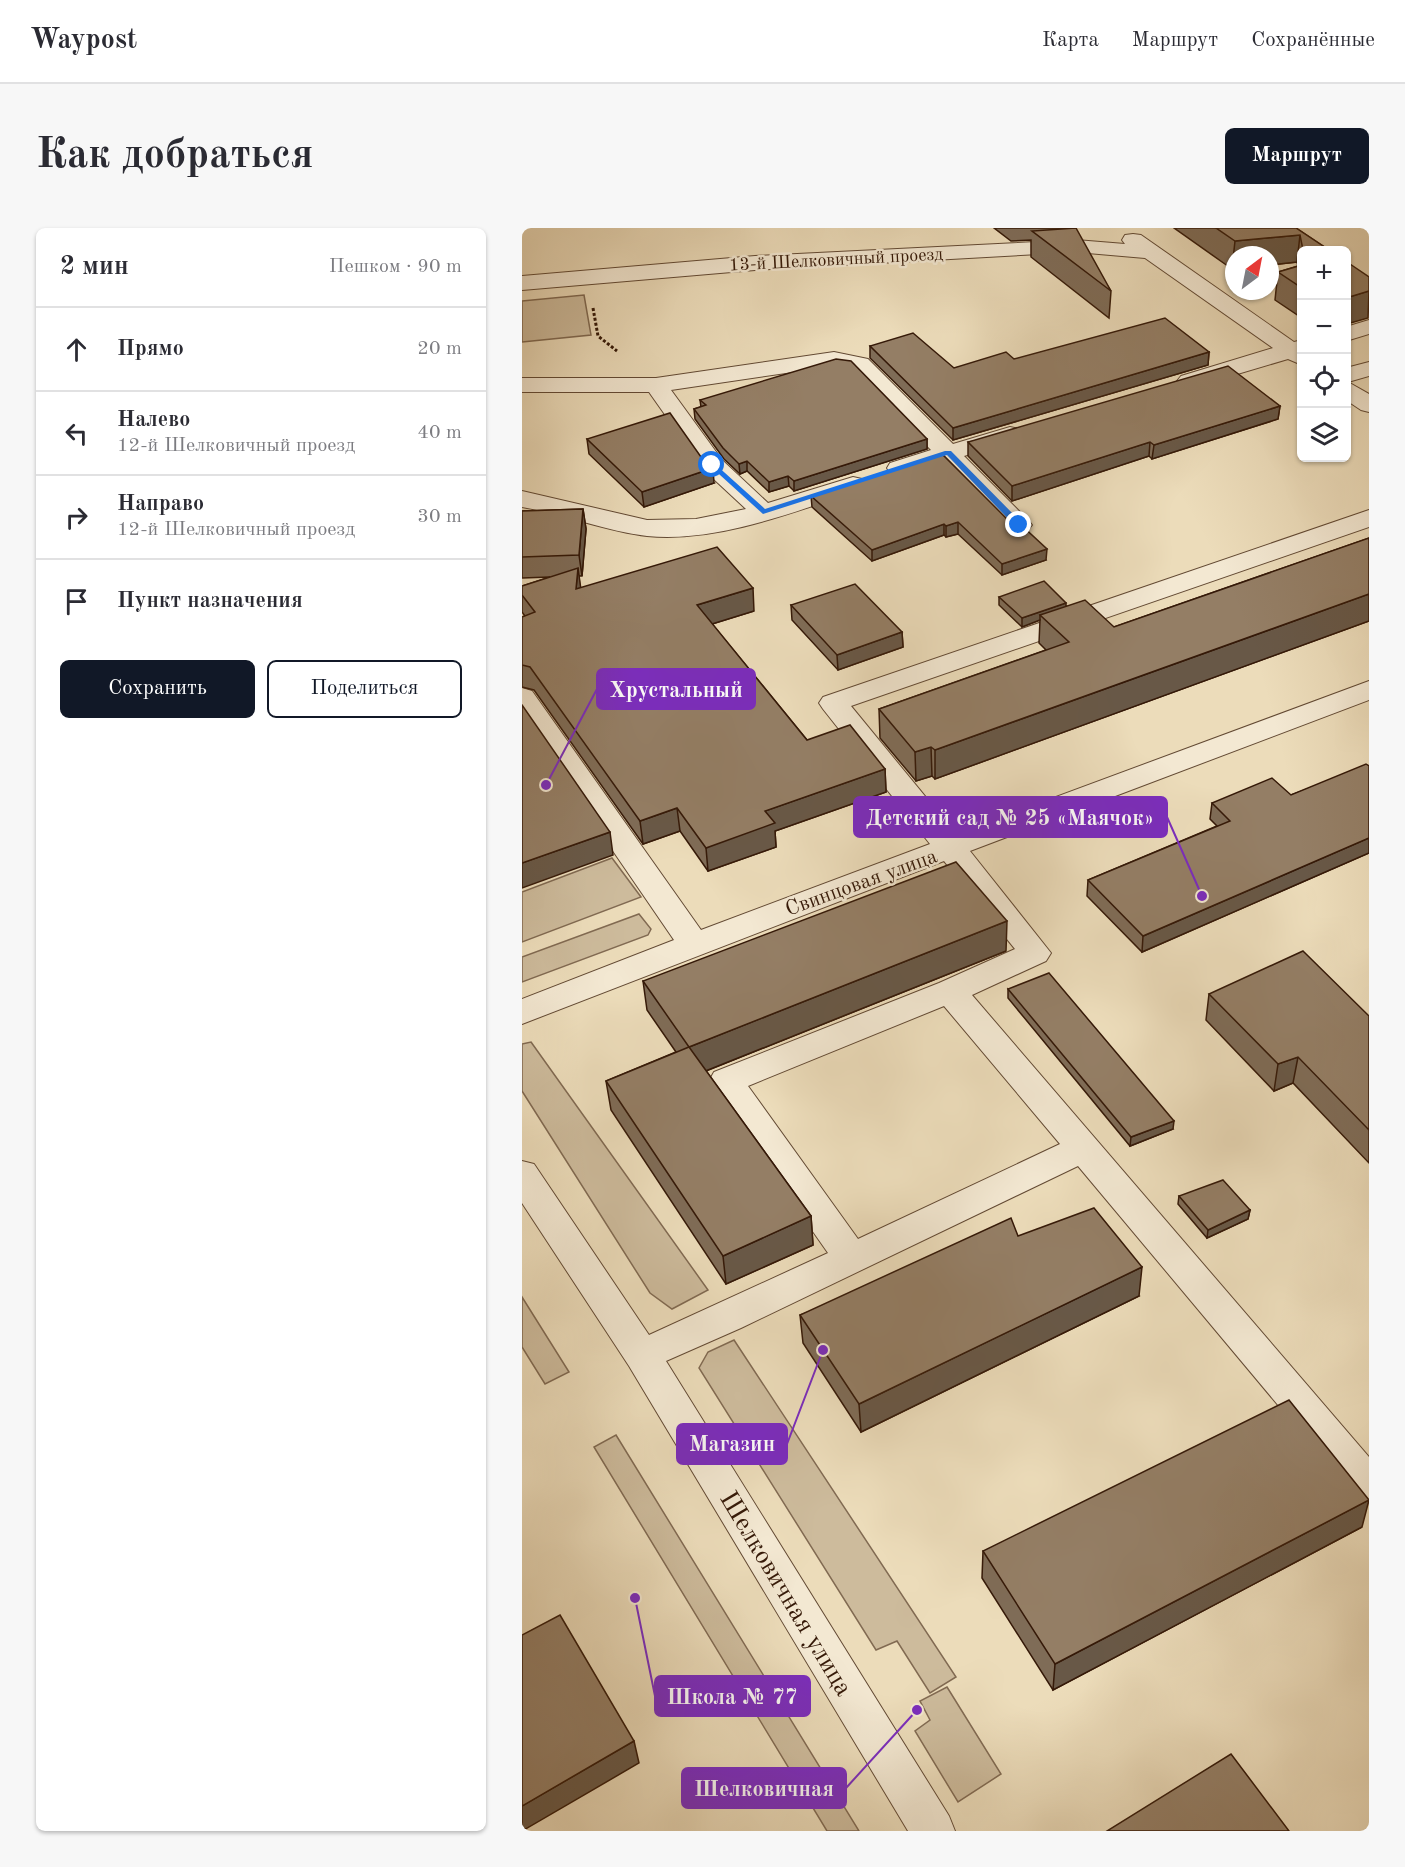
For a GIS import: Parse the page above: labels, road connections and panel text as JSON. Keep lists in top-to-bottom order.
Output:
{
  "streets": {
    "street": ["13-й Шелковичный проезд", "Свинцовая улица", "Шелковичная улица"]
  },
  "places": [
    "Хрустальный",
    "Детский сад № 25 «Маячок»",
    "Магазин",
    "Школа № 77",
    "Шелковичная"
  ],
  "north": "top right",
  "page": {
    "header": "Waypost",
    "nav": ["Карта", "Маршрут", "Сохранённые"],
    "buttons": [
      "Маршрут",
      ["Сохранить", "Поделиться"]
    ],
    "title": "Как добраться",
    "heading": ["2 мин", "Пешком · 90 m"],
    "map_buttons": ["+", "−"],
    "list": [
      ["Прямо", "20 m"],
      ["Налево", "12-й Шелковичный проезд", "40 m"],
      ["Направо", "12-й Шелковичный проезд", "30 m"],
      "Пункт назначения"
    ]
  }
}
